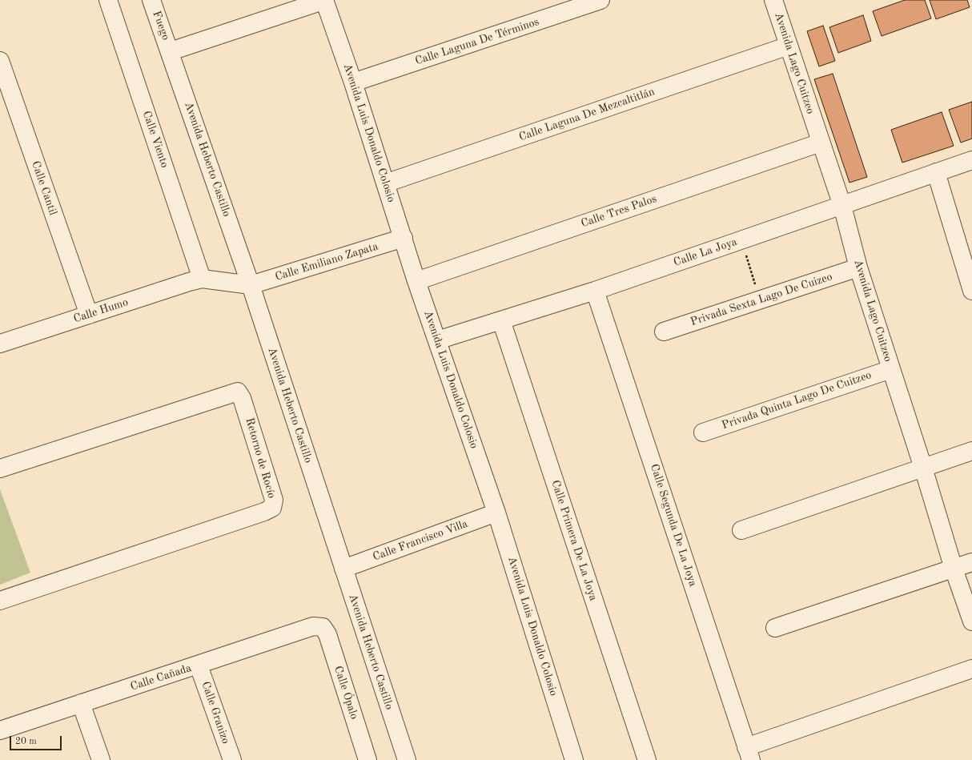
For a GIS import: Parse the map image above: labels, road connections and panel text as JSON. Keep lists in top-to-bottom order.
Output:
{
  "streets": {
    "street": [
      "Fuego",
      "Calle Laguna De Términos",
      "Avenida Lago Cuitzeo",
      "Calle Laguna De Mezcaltitlán",
      "Avenida Luis Donaldo Colosio",
      "Calle Viento",
      "Avenida Heberto Castillo",
      "Calle Cantil",
      "Calle Tres Palos",
      "Calle La Joya",
      "Calle Emiliano Zapata",
      "Privada Sexta Lago De Cuizeo",
      "Calle Humo",
      "Privada Quinta Lago De Cuitzeo",
      "Retorno de Rocío",
      "Calle Segunda De La Joya",
      "Calle Francisco Villa",
      "Calle Primera De La Joya",
      "Calle Cañada",
      "Calle Ópalo",
      "Calle Granizo"
    ]
  },
  "crossings": [
    ["Fuego", "Avenida Heberto Castillo"],
    ["Calle Laguna De Términos", "Avenida Luis Donaldo Colosio"],
    ["Avenida Lago Cuitzeo", "Calle Laguna De Mezcaltitlán"],
    ["Avenida Lago Cuitzeo", "Calle Tres Palos"],
    ["Avenida Lago Cuitzeo", "Calle La Joya"],
    ["Avenida Lago Cuitzeo", "Privada Sexta Lago De Cuizeo"],
    ["Avenida Lago Cuitzeo", "Privada Quinta Lago De Cuitzeo"],
    ["Calle Laguna De Mezcaltitlán", "Avenida Luis Donaldo Colosio"],
    ["Avenida Luis Donaldo Colosio", "Calle Tres Palos"],
    ["Avenida Luis Donaldo Colosio", "Calle La Joya"],
    ["Avenida Luis Donaldo Colosio", "Calle Emiliano Zapata"],
    ["Avenida Luis Donaldo Colosio", "Calle Francisco Villa"],
    ["Calle Viento", "Calle Humo"],
    ["Avenida Heberto Castillo", "Calle Emiliano Zapata"],
    ["Avenida Heberto Castillo", "Calle Francisco Villa"],
    ["Calle Cantil", "Calle Humo"],
    ["Calle La Joya", "Calle Segunda De La Joya"],
    ["Calle La Joya", "Calle Primera De La Joya"],
    ["Calle Cañada", "Calle Ópalo"],
    ["Calle Cañada", "Calle Granizo"]
  ],
  "scale_bar": "20 m"
}
